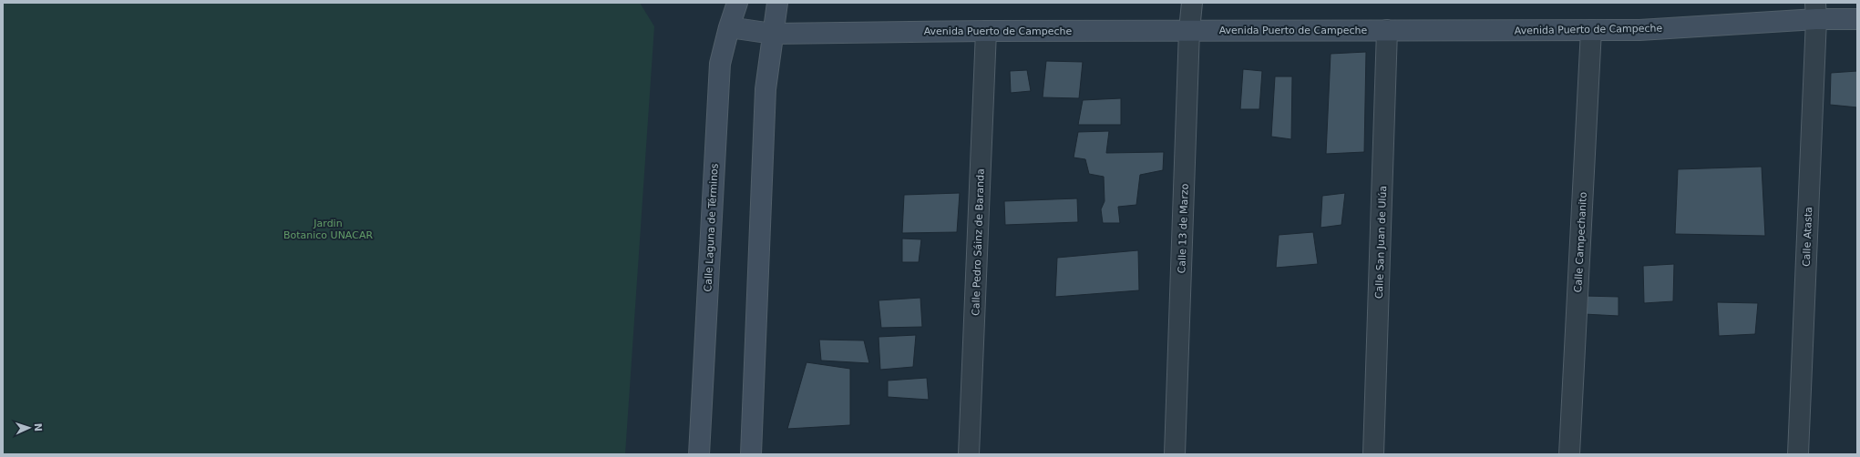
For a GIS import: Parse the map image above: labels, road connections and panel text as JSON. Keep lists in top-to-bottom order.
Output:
{
  "streets": {
    "main road": ["Avenida Puerto de Campeche", "Calle Laguna de Términos"],
    "street": [
      "Calle 13 de Marzo",
      "Calle Atasta",
      "Calle Pedro Sáinz de Baranda",
      "Calle San Juan de Ulúa",
      "Calle Campechanito"
    ]
  },
  "crossings": [
    ["Avenida Puerto de Campeche", "Calle Laguna de Términos"],
    ["Avenida Puerto de Campeche", "Calle 13 de Marzo"],
    ["Avenida Puerto de Campeche", "Calle Atasta"],
    ["Avenida Puerto de Campeche", "Calle Pedro Sáinz de Baranda"],
    ["Avenida Puerto de Campeche", "Calle San Juan de Ulúa"],
    ["Avenida Puerto de Campeche", "Calle Campechanito"]
  ],
  "parks": ["Jardin Botanico UNACAR"],
  "north": "right"
}
